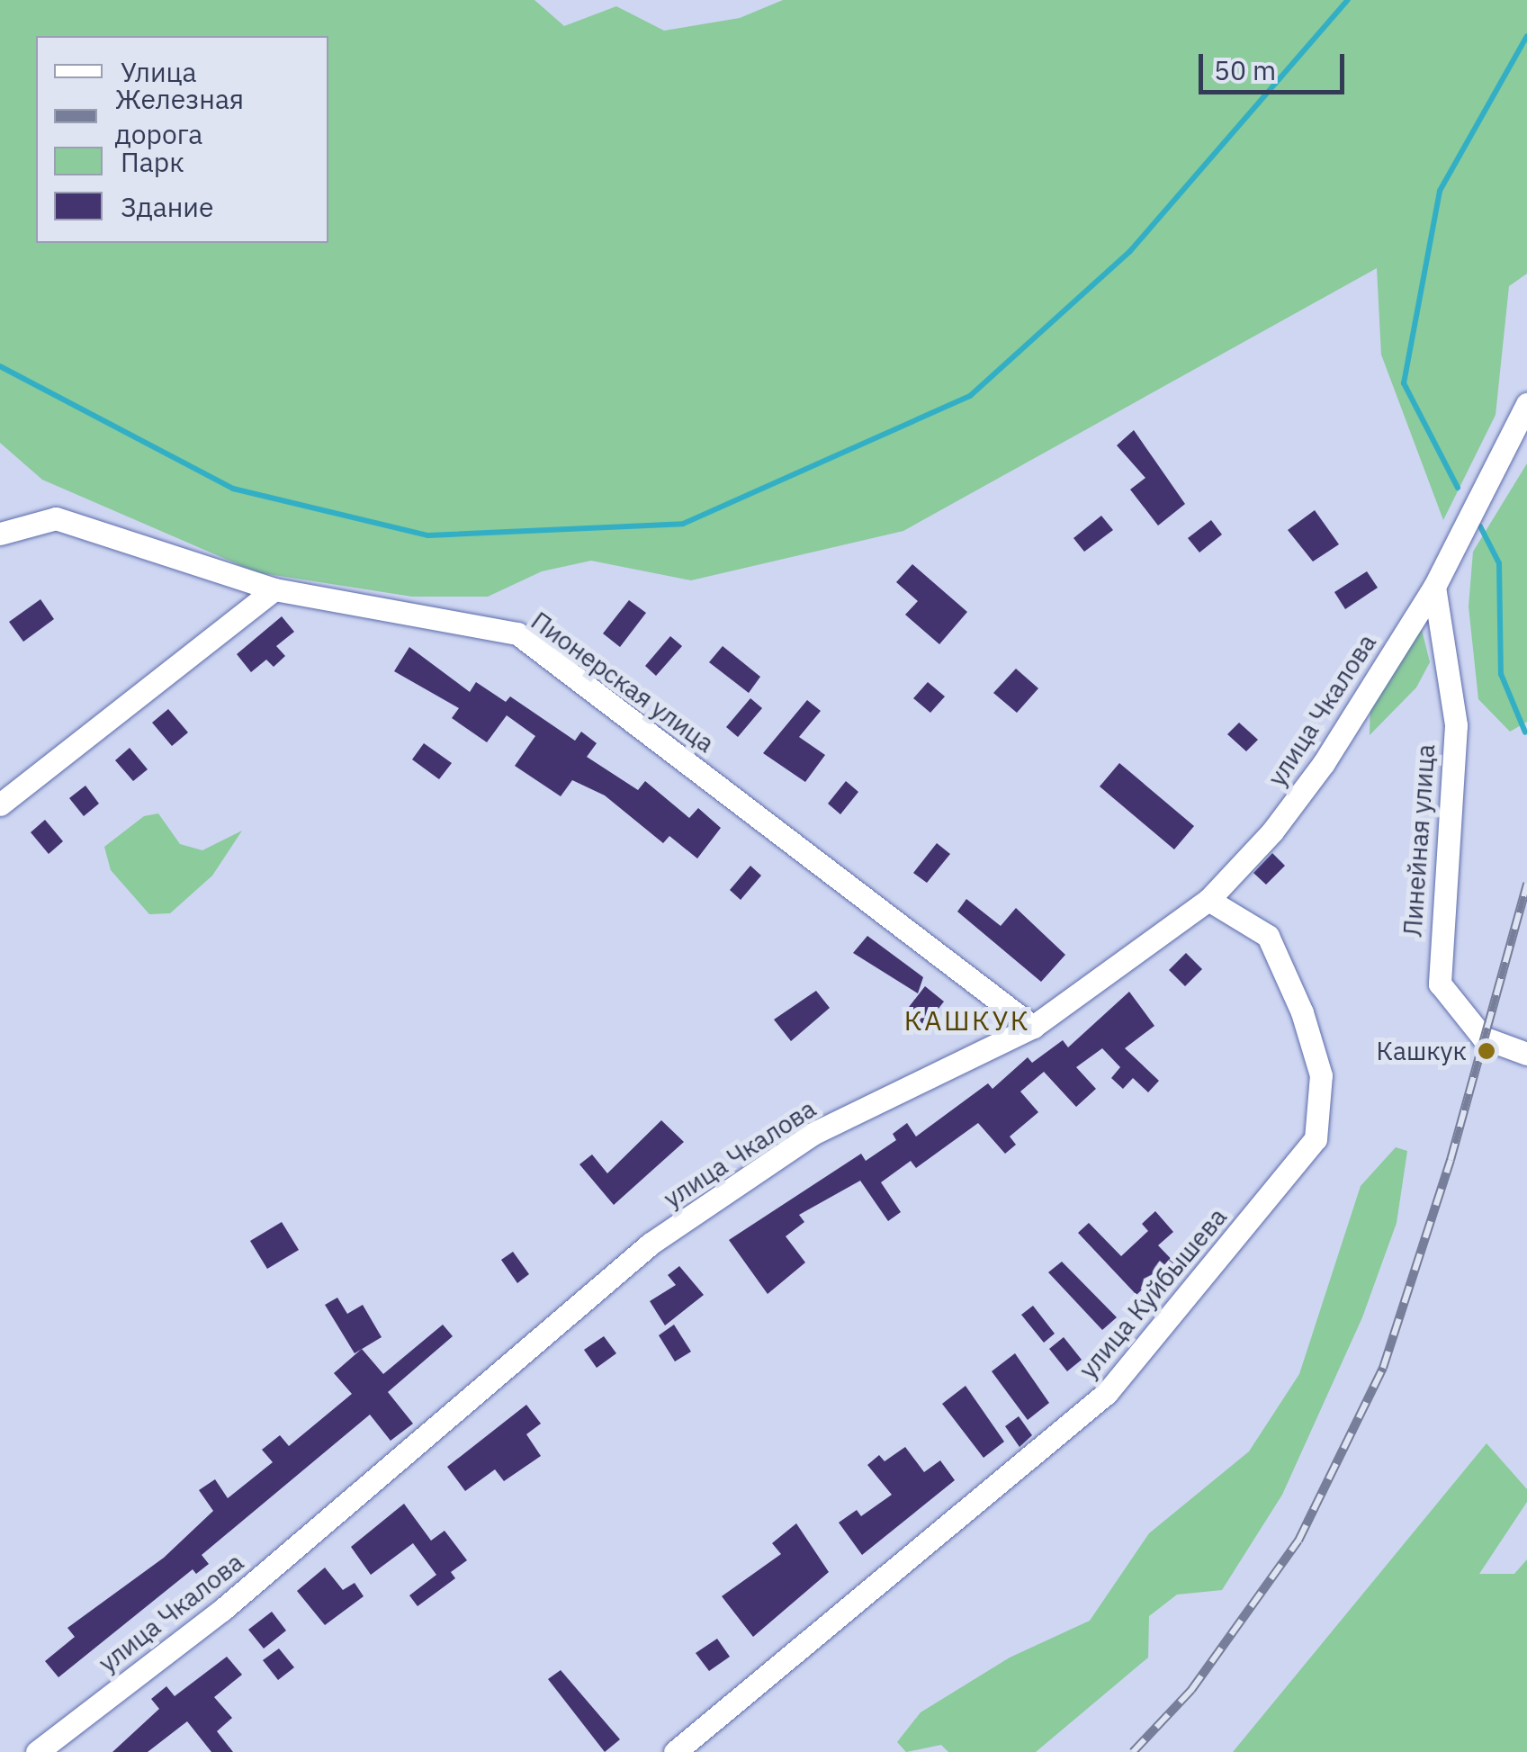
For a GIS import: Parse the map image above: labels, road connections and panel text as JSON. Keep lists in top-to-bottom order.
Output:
{
  "streets": {
    "street": [
      "Пионерская улица",
      "улица Чкалова",
      "Линейная улица",
      "улица Куйбышева"
    ]
  },
  "crossings": [
    ["Пионерская улица", "улица Чкалова"],
    ["улица Чкалова", "Линейная улица"],
    ["улица Чкалова", "улица Куйбышева"]
  ],
  "districts": ["КАШКУК"],
  "places": ["Кашкук"],
  "legend": [
    "Улица",
    "Железная дорога",
    "Парк",
    "Здание"
  ],
  "scale_bar": "50 m"
}
